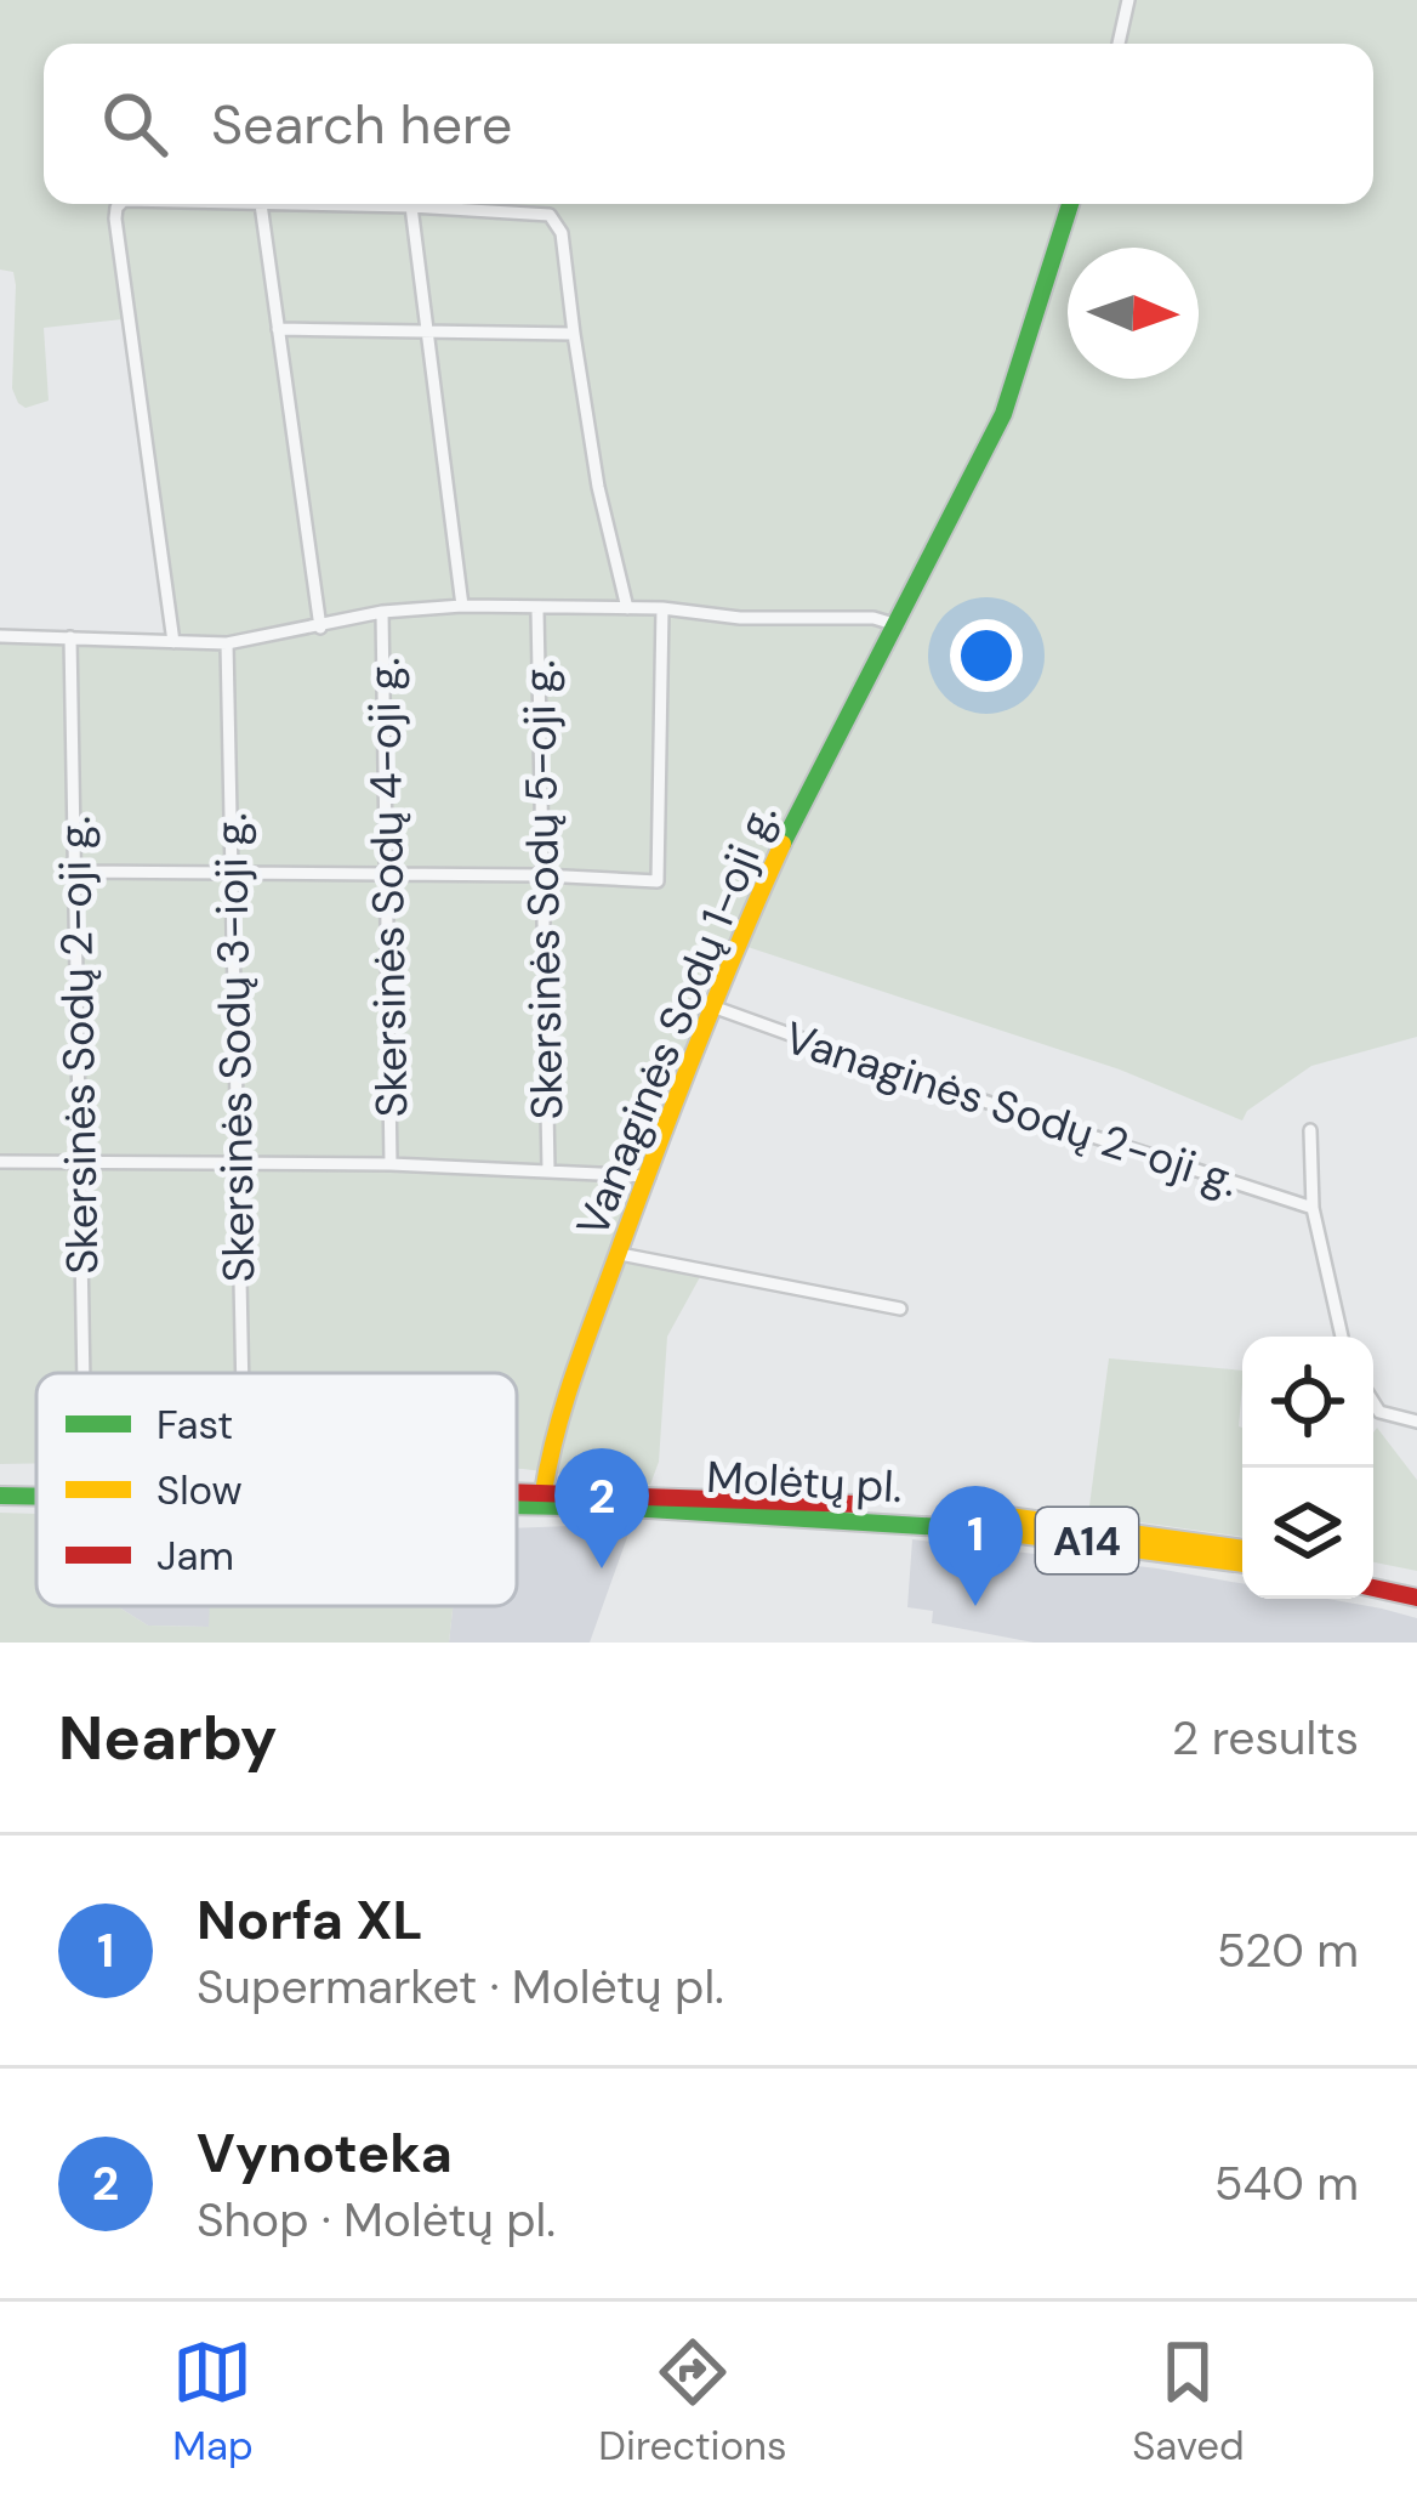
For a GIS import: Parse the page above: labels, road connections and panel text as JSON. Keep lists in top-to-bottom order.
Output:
{
  "streets": {
    "main road": ["Vanaginės Sodų 1-oji g.", "Molėtų pl.", "A14"],
    "street": [
      "Skersinės Sodų 4-oji g.",
      "Skersinės Sodų 5-oji g.",
      "Skersinės Sodų 2-oji g.",
      "Skersinės Sodų 3-ioji g.",
      "Vanaginės Sodų 2-oji g."
    ]
  },
  "crossings": [
    ["Vanaginės Sodų 1-oji g.", "Vanaginės Sodų 2-oji g."],
    ["Vanaginės Sodų 1-oji g.", "Molėtų pl."]
  ],
  "legend": ["Fast", "Slow", "Jam"],
  "north": "right",
  "page": {
    "search": "Search here",
    "pins": ["2", "1"],
    "heading": ["Nearby", "2 results"],
    "list": [
      {
        "mark": "1",
        "name": "Norfa XL",
        "note": "Supermarket · Molėtų pl.",
        "value": "520 m"
      },
      {
        "mark": "2",
        "name": "Vynoteka",
        "note": "Shop · Molėtų pl.",
        "value": "540 m"
      }
    ],
    "nav": ["Map", "Directions", "Saved"]
  }
}
